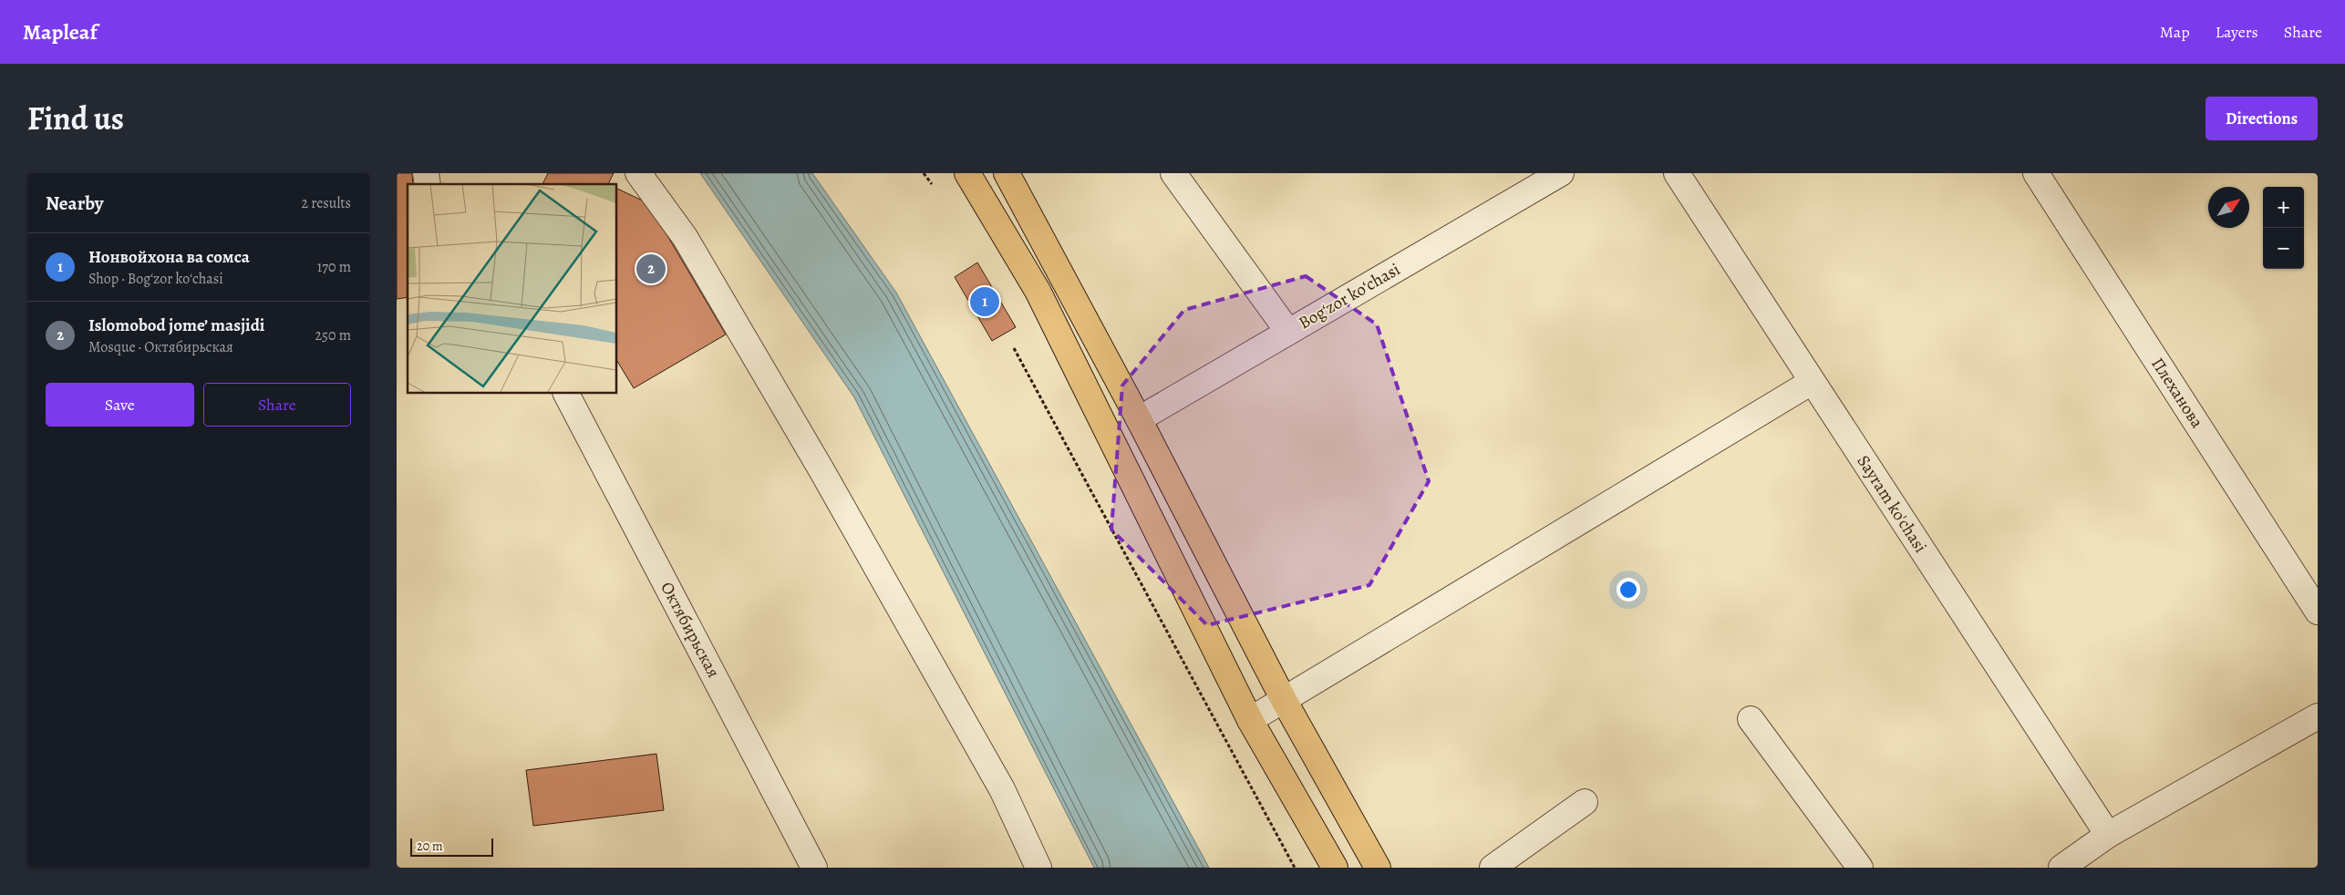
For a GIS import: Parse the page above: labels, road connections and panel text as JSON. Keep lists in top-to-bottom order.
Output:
{
  "streets": {
    "street": [
      "Bogʻzor koʻchasi",
      "Плеханова",
      "Sayram ko'chasi",
      "Октябирьская"
    ]
  },
  "scale_bar": "20 m",
  "north": "top right",
  "page": {
    "header": "Mapleaf",
    "nav": ["Map", "Layers", "Share"],
    "title": "Find us",
    "buttons": [
      "Directions",
      ["Save", "Share"]
    ],
    "heading": ["Nearby", "2 results"],
    "map_buttons": ["+", "−"],
    "list": [
      {
        "mark": "1",
        "name": "Нонвойхона ва сомса",
        "note": "Shop · Bogʻzor koʻchasi",
        "value": "170 m"
      },
      {
        "mark": "2",
        "name": "Islomobod jome’ masjidi",
        "note": "Mosque · Октябирьская",
        "value": "250 m"
      }
    ],
    "pins": ["2", "1"],
    "scale": "20 m"
  }
}
